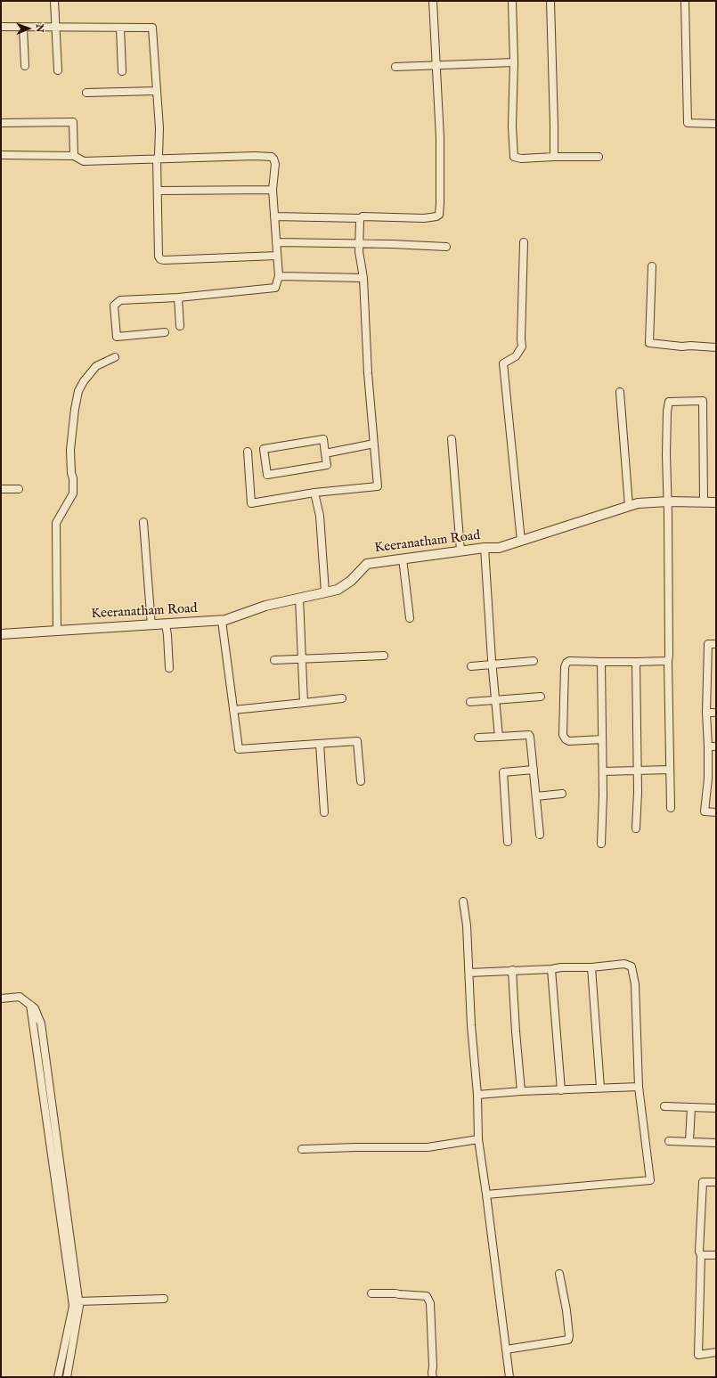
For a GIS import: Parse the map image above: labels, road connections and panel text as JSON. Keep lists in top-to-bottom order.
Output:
{
  "streets": {
    "street": ["Keeranatham Road"]
  },
  "north": "right"
}
